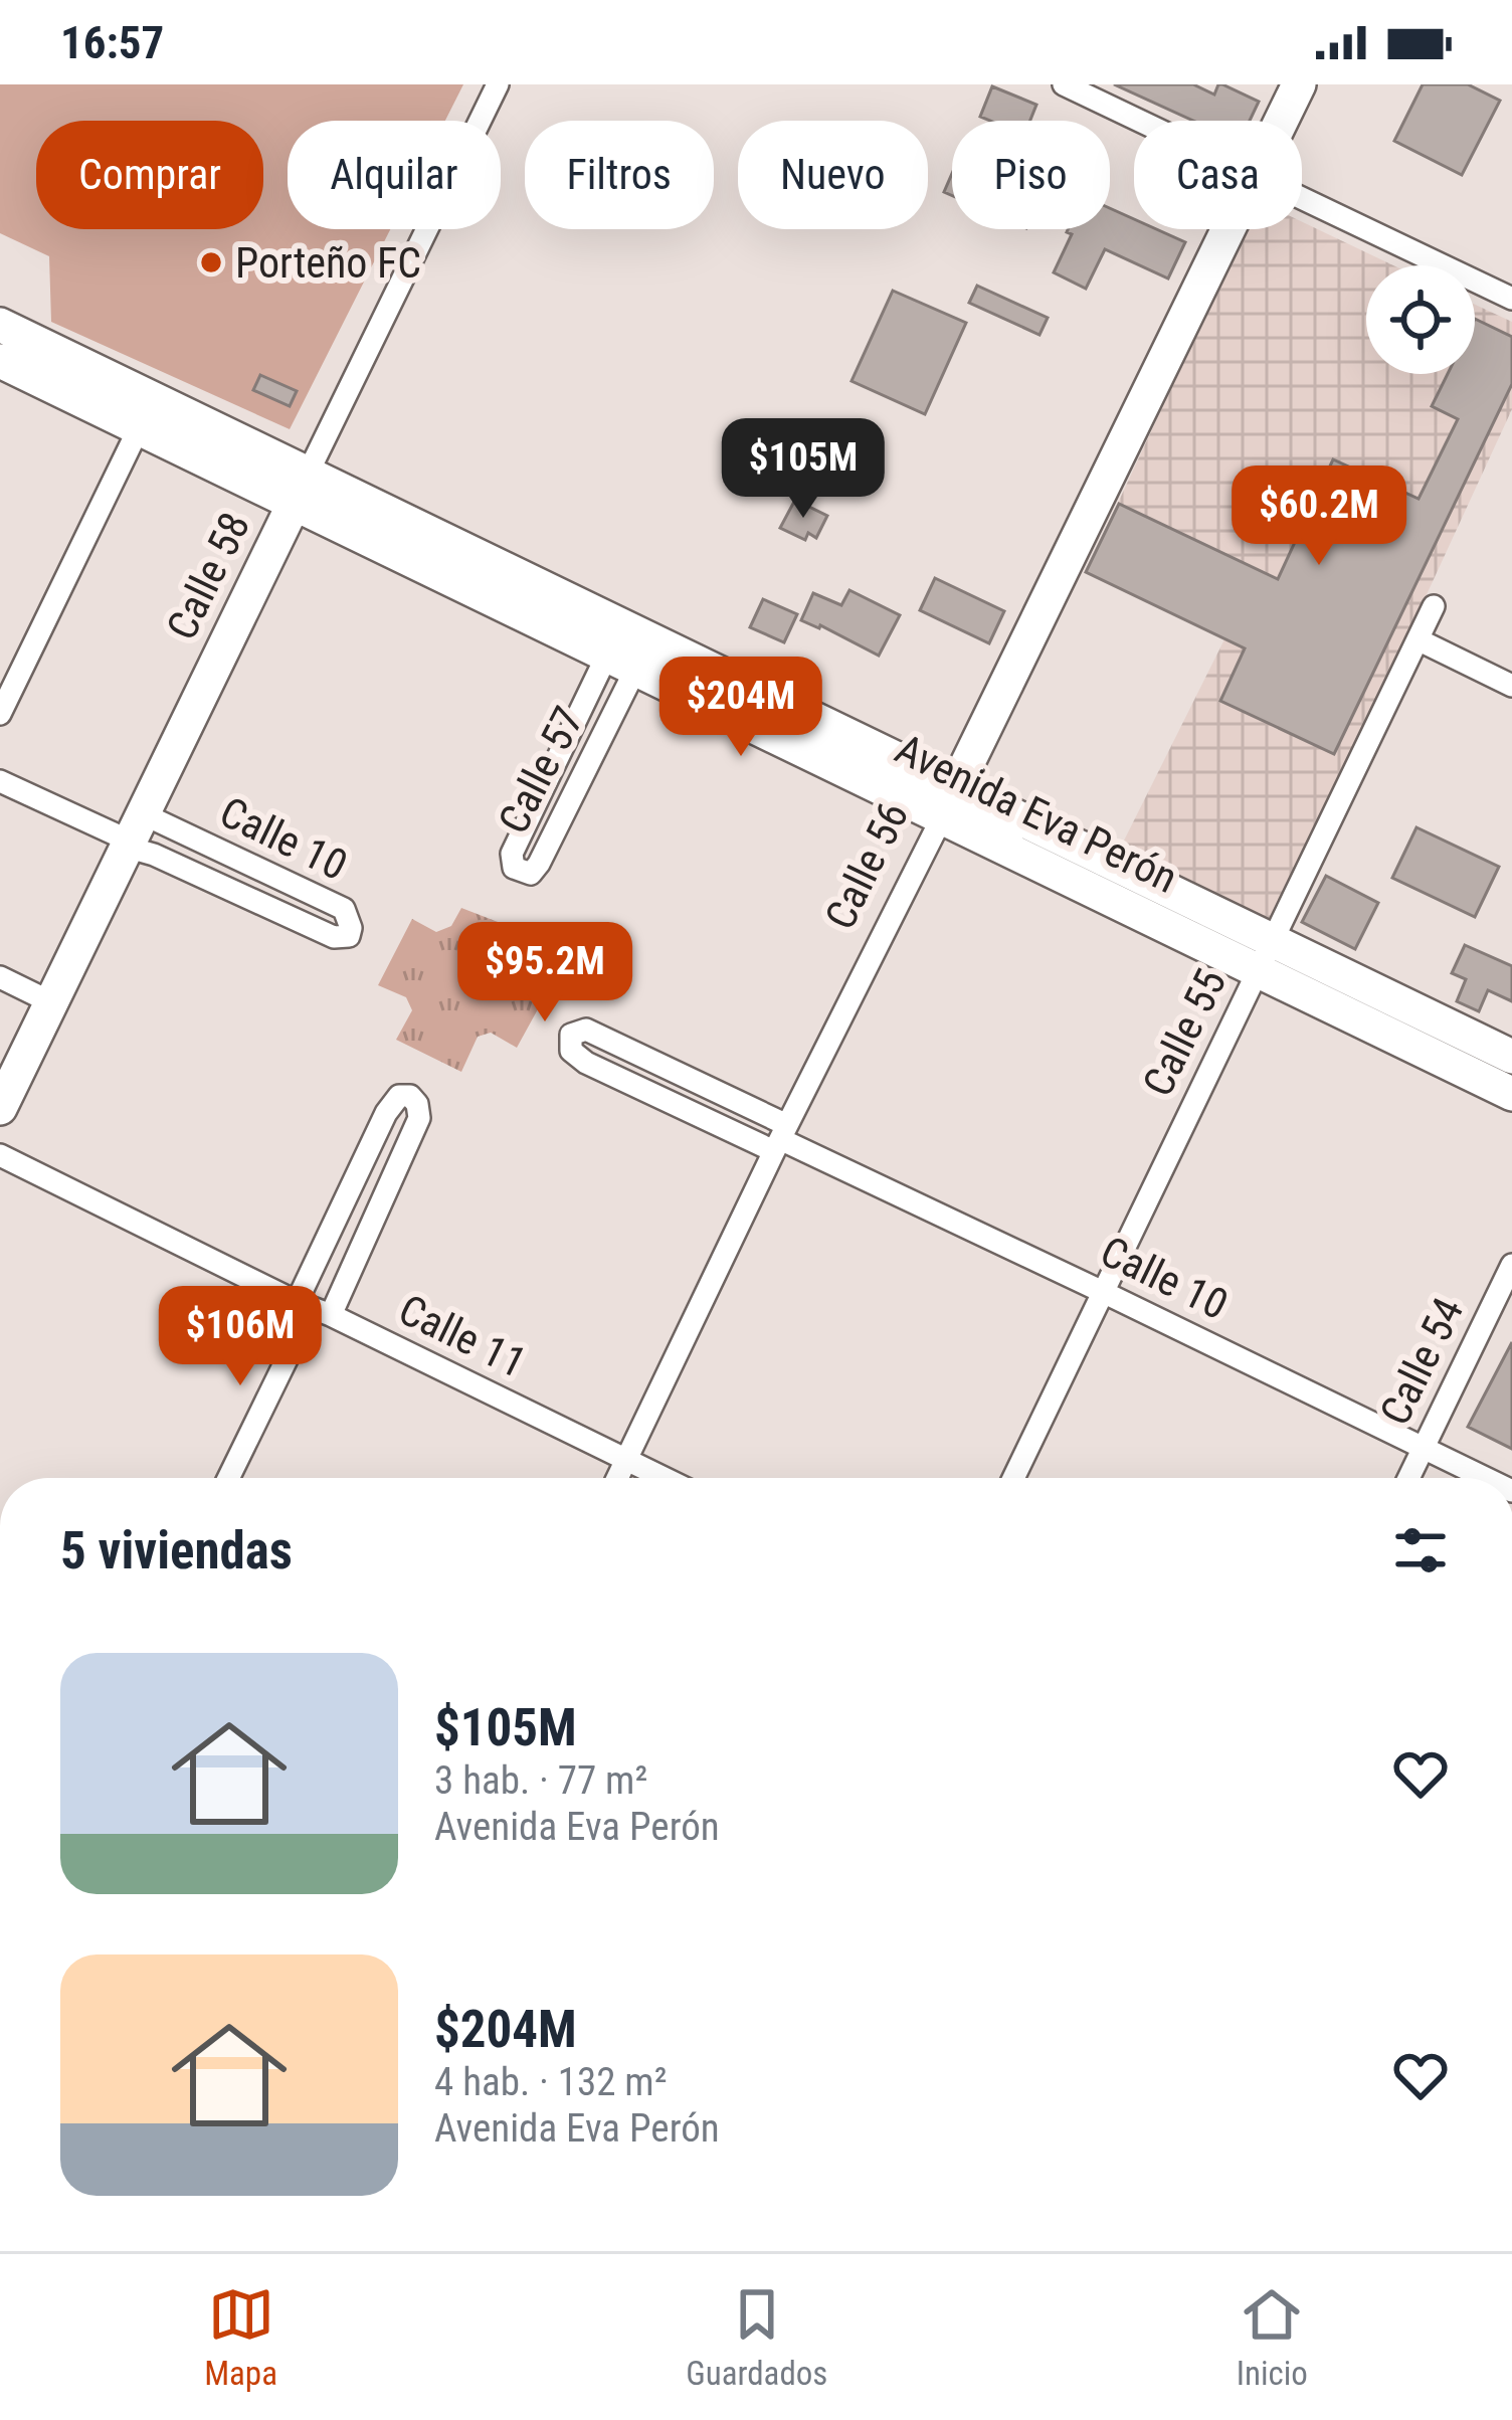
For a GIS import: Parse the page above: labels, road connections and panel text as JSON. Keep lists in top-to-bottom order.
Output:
{
  "streets": {
    "main road": ["Calle 58", "Avenida Eva Perón", "Calle 56"],
    "street": [
      "Calle 57",
      "Calle 10",
      "Calle 55",
      "Calle 11",
      "Calle 54"
    ]
  },
  "crossings": [
    ["Calle 58", "Avenida Eva Perón"],
    ["Calle 58", "Calle 10"],
    ["Calle 57", "Avenida Eva Perón"],
    ["Avenida Eva Perón", "Calle 56"],
    ["Avenida Eva Perón", "Calle 55"],
    ["Calle 10", "Calle 56"],
    ["Calle 10", "Calle 55"],
    ["Calle 10", "Calle 54"],
    ["Calle 56", "Calle 11"]
  ],
  "places": ["Porteño FC"],
  "page": {
    "status": "16:57",
    "chip": [
      "Comprar",
      "Alquilar",
      "Filtros",
      "Nuevo",
      "Piso",
      "Casa"
    ],
    "price": [
      "$105M",
      "$60.2M",
      "$204M",
      "$95.2M",
      "$106M"
    ],
    "heading": "5 viviendas",
    "list": [
      {
        "name": "$105M",
        "note": "3 hab. · 77 m² · Avenida Eva Perón"
      },
      {
        "name": "$204M",
        "note": "4 hab. · 132 m² · Avenida Eva Perón"
      }
    ],
    "tabs": ["Mapa", "Guardados", "Inicio"]
  }
}
